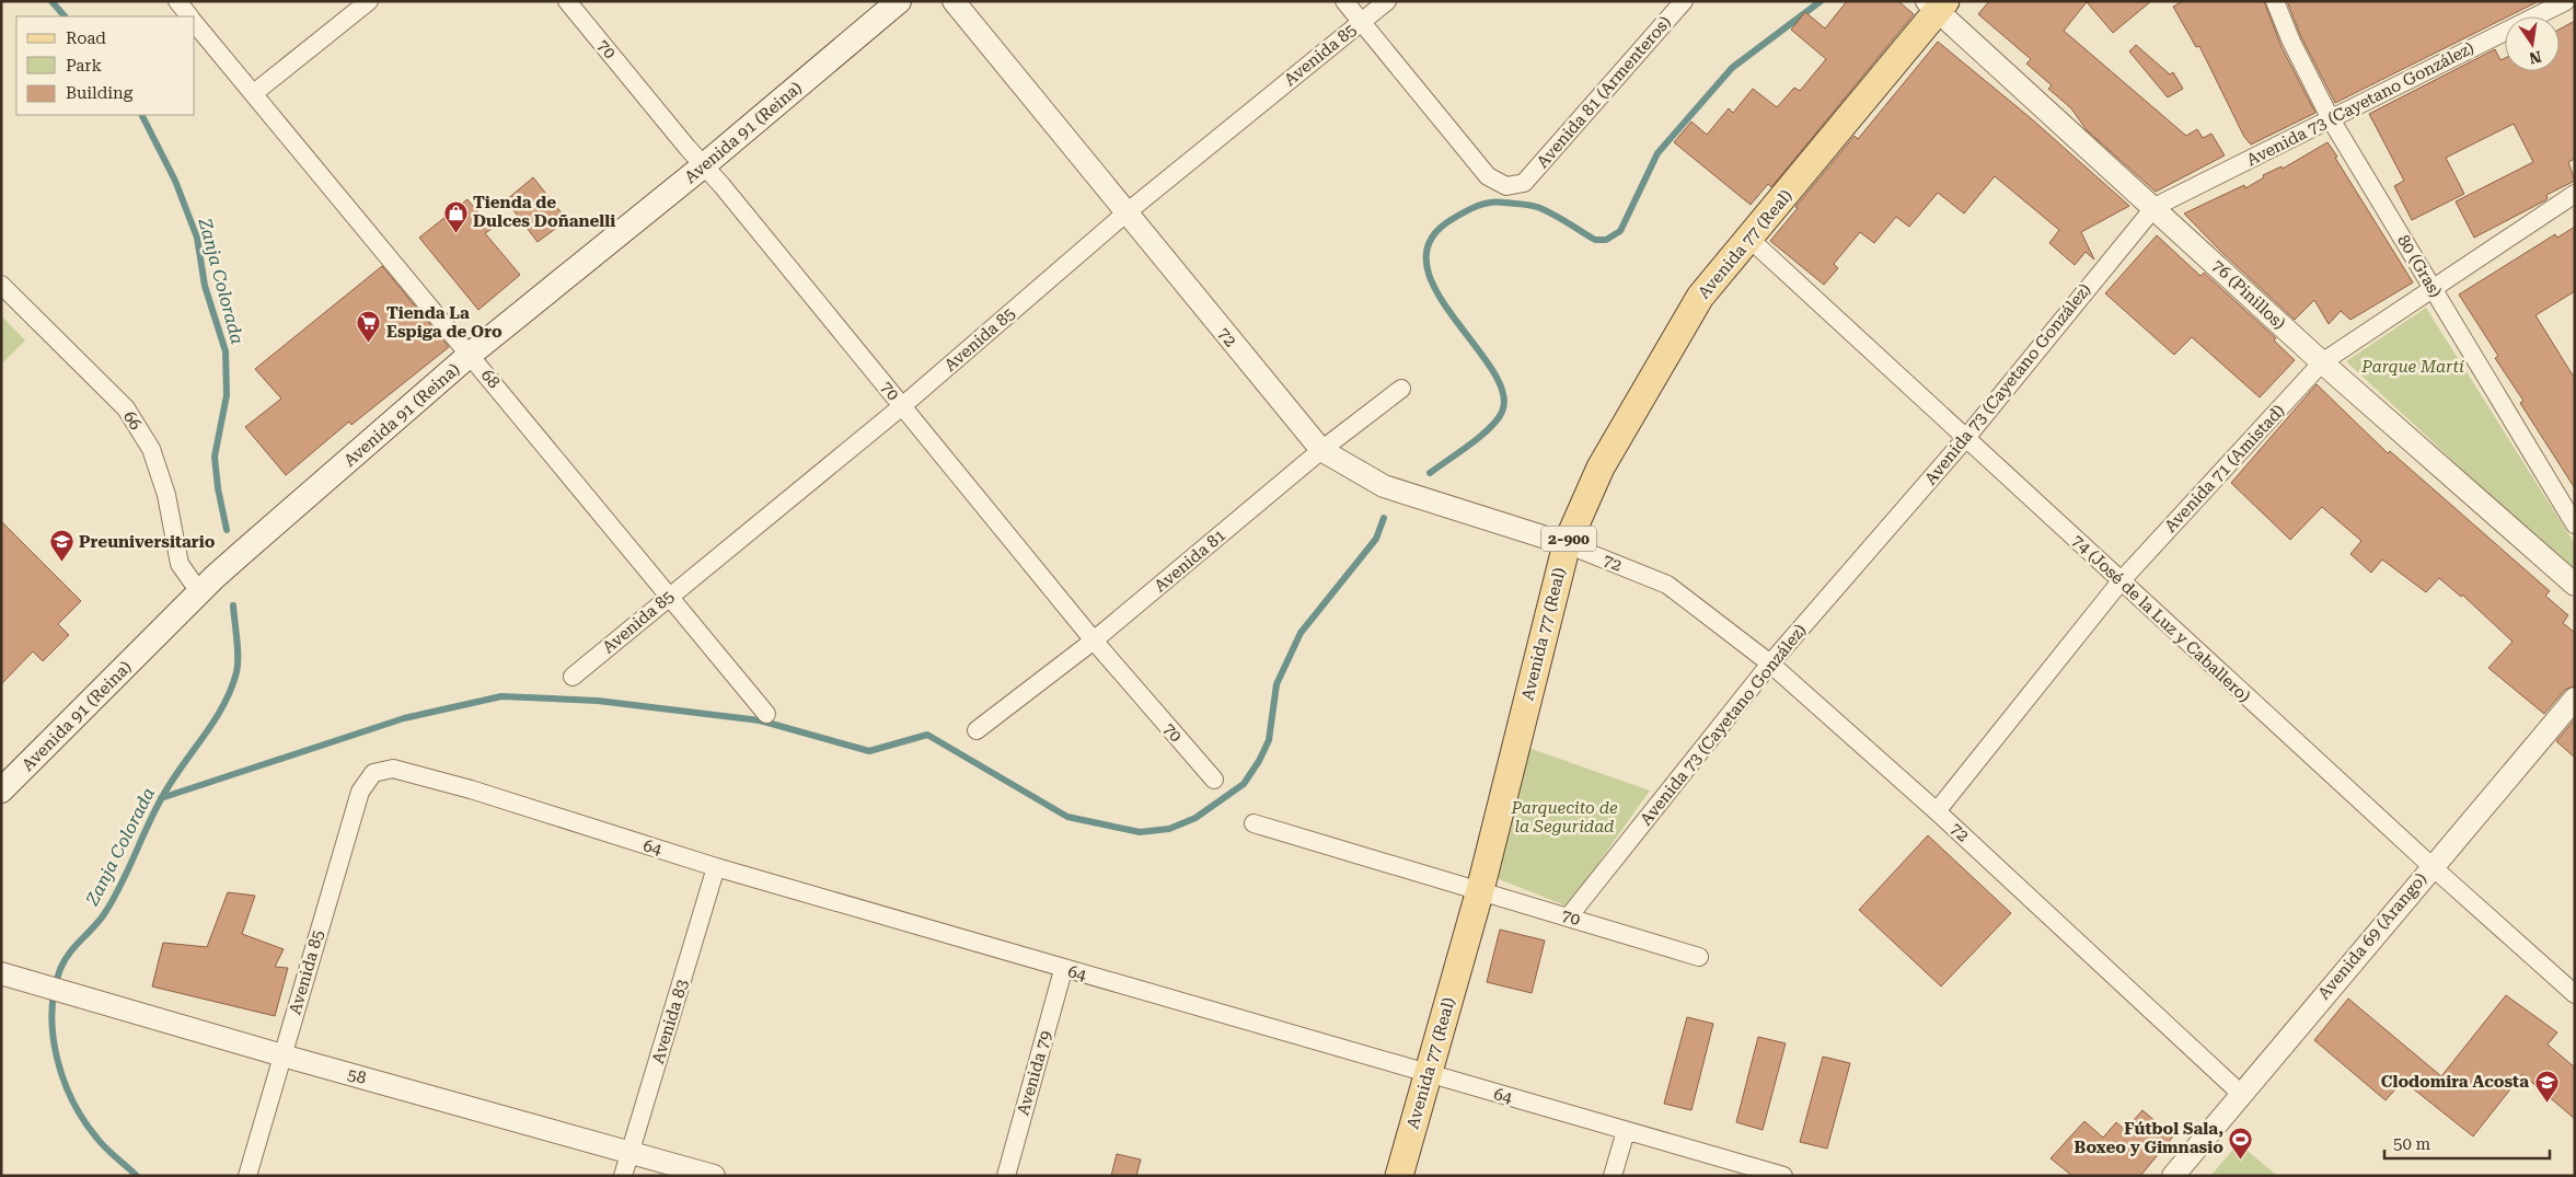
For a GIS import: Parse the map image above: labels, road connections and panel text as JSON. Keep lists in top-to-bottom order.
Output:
{
  "streets": {
    "main road": ["Avenida 91 (Reina)", "Avenida 77 (Real)", "2-900"],
    "street": [
      "70",
      "Avenida 85",
      "Avenida 81 (Armenteros)",
      "Avenida 73 (Cayetano González)",
      "80 (Gras)",
      "76 (Pinillos)",
      "72",
      "68",
      "66",
      "Avenida 71 (Amistad)",
      "Avenida 81",
      "74 (José de la Luz y Caballero)",
      "64",
      "Avenida 69 (Arango)",
      "Avenida 83",
      "Avenida 79",
      "58"
    ]
  },
  "crossings": [
    ["70", "Avenida 85"],
    ["70", "Avenida 73 (Cayetano González)"],
    ["70", "Avenida 91 (Reina)"],
    ["70", "Avenida 77 (Real)"],
    ["70", "Avenida 81"],
    ["Avenida 85", "Avenida 81 (Armenteros)"],
    ["Avenida 85", "72"],
    ["Avenida 85", "68"],
    ["Avenida 85", "64"],
    ["Avenida 85", "58"],
    ["Avenida 73 (Cayetano González)", "80 (Gras)"],
    ["Avenida 73 (Cayetano González)", "76 (Pinillos)"],
    ["Avenida 73 (Cayetano González)", "72"],
    ["Avenida 73 (Cayetano González)", "74 (José de la Luz y Caballero)"],
    ["Avenida 91 (Reina)", "68"],
    ["Avenida 91 (Reina)", "66"],
    ["Avenida 77 (Real)", "76 (Pinillos)"],
    ["Avenida 77 (Real)", "72"],
    ["Avenida 77 (Real)", "74 (José de la Luz y Caballero)"],
    ["Avenida 77 (Real)", "64"],
    ["80 (Gras)", "Avenida 71 (Amistad)"],
    ["76 (Pinillos)", "Avenida 71 (Amistad)"],
    ["72", "Avenida 71 (Amistad)"],
    ["72", "Avenida 81"],
    ["72", "Avenida 69 (Arango)"],
    ["Avenida 71 (Amistad)", "74 (José de la Luz y Caballero)"],
    ["74 (José de la Luz y Caballero)", "Avenida 69 (Arango)"],
    ["64", "Avenida 83"],
    ["64", "Avenida 79"],
    ["Avenida 83", "58"]
  ],
  "water": ["Zanja Colorada"],
  "parks": ["Parque Martí", "Parquecito de la Seguridad"],
  "places": {
    "shop": ["Tienda de Dulces Doñanelli"],
    "supermarket": ["Tienda La Espiga de Oro"],
    "school or university": ["Preuniversitario", "Clodomira Acosta"],
    "sports": ["Fútbol Sala, Boxeo y Gimnasio"]
  },
  "legend": ["Road", "Park", "Building"],
  "scale_bar": "50 m",
  "north": "bottom"
}
